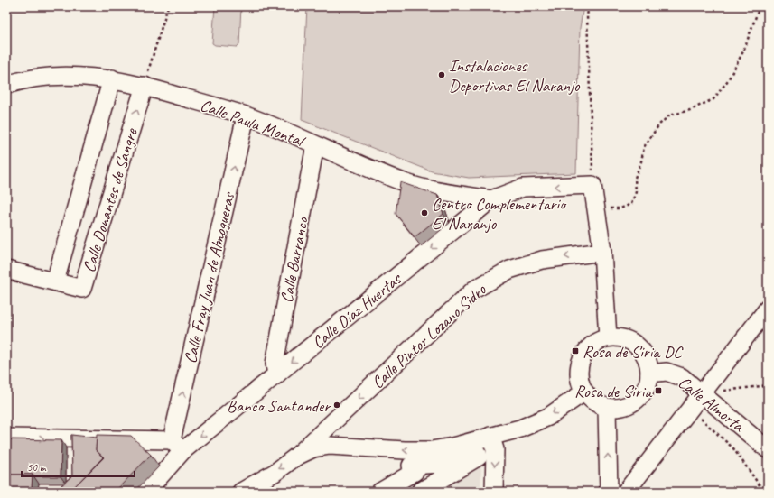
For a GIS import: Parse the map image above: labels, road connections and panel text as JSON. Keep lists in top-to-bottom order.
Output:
{
  "streets": {
    "street": [
      "Calle Paula Montal",
      "Calle Donantes de Sangre",
      "Calle Barranco",
      "Calle Fray Juan de Almogueras",
      "Calle Díaz Huertas",
      "Calle Pintor Lozano Sidro",
      "Calle Almorta"
    ]
  },
  "crossings": [
    ["Calle Paula Montal", "Calle Donantes de Sangre"],
    ["Calle Paula Montal", "Calle Barranco"],
    ["Calle Paula Montal", "Calle Fray Juan de Almogueras"],
    ["Calle Paula Montal", "Calle Díaz Huertas"],
    ["Calle Barranco", "Calle Díaz Huertas"],
    ["Calle Fray Juan de Almogueras", "Calle Díaz Huertas"]
  ],
  "one_way": ["Calle Fray Juan de Almogueras", "Calle Díaz Huertas"],
  "places": {
    "other": ["Instalaciones Deportivas El Naranjo", "Centro Complementario El Naranjo", "Banco Santander"],
    "transit": ["Rosa de Siria DC", "Rosa de Siria"]
  },
  "scale_bar": "50 m"
}
